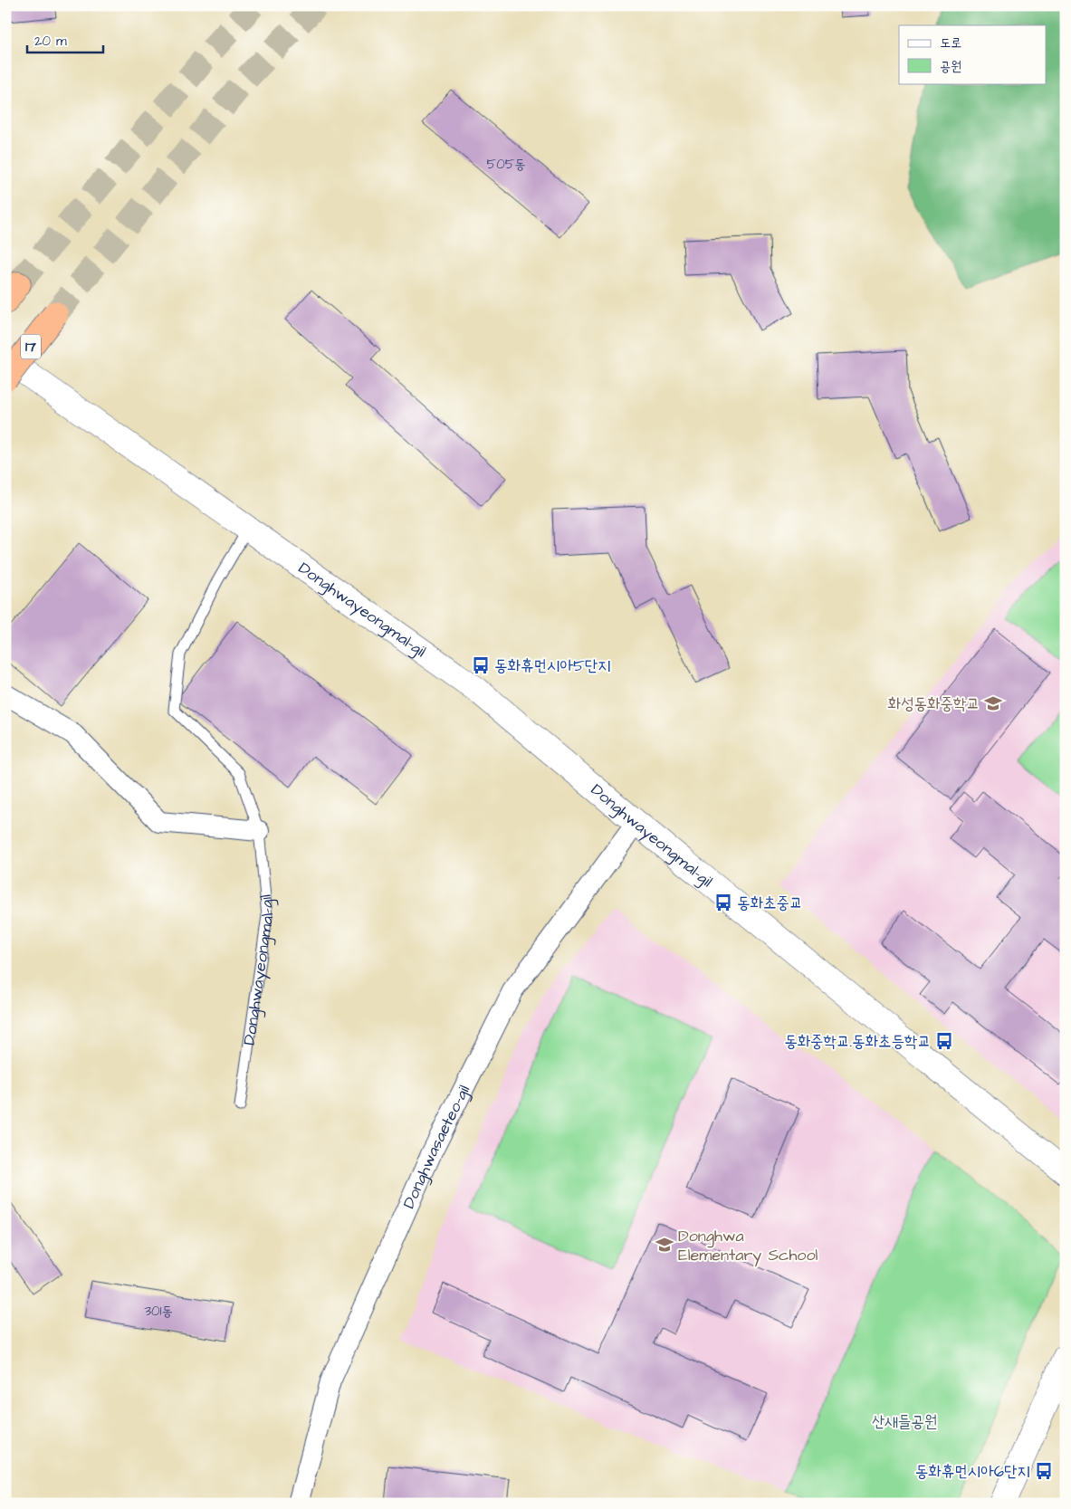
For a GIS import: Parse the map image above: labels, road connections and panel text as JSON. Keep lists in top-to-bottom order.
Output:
{
  "streets": {
    "highway": ["17"],
    "street": ["Donghwayeongmal-gil", "Donghwasaeteo-gil"]
  },
  "crossings": [
    ["Donghwayeongmal-gil", "Donghwasaeteo-gil"]
  ],
  "parks": ["산새들공원"],
  "places": {
    "bus stop": [
      "동화휴먼시아5단지",
      "동화초중교",
      "동화중학교.동화초등학교",
      "동화휴먼시아6단지"
    ],
    "school or university": ["화성동화중학교", "Donghwa Elementary School"]
  },
  "house_numbers": ["505동", "301동"],
  "legend": ["도로", "공원"],
  "scale_bar": "20 m"
}
